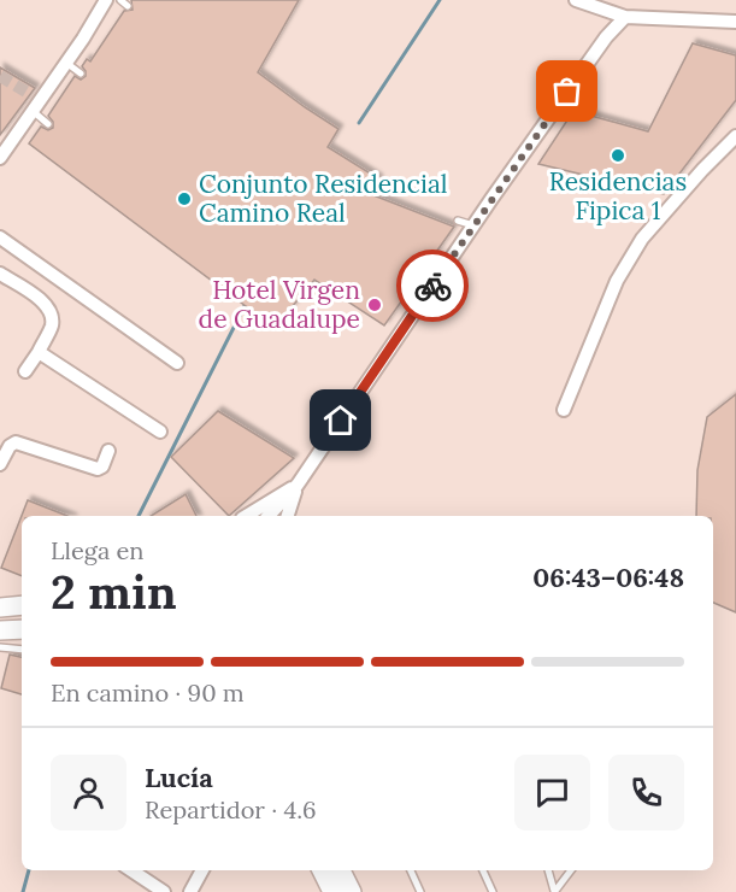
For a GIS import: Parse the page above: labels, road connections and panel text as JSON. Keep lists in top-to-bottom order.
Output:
{
  "places": ["Residencias Fipica 1", "Conjunto Residencial Camino Real", "Hotel Virgen de Guadalupe"],
  "page": {
    "heading": ["2 min", "Llega en", "06:43–06:48"],
    "panel": ["Lucía", "Repartidor · 4.6"],
    "bar": "En camino · 90 m"
  }
}
